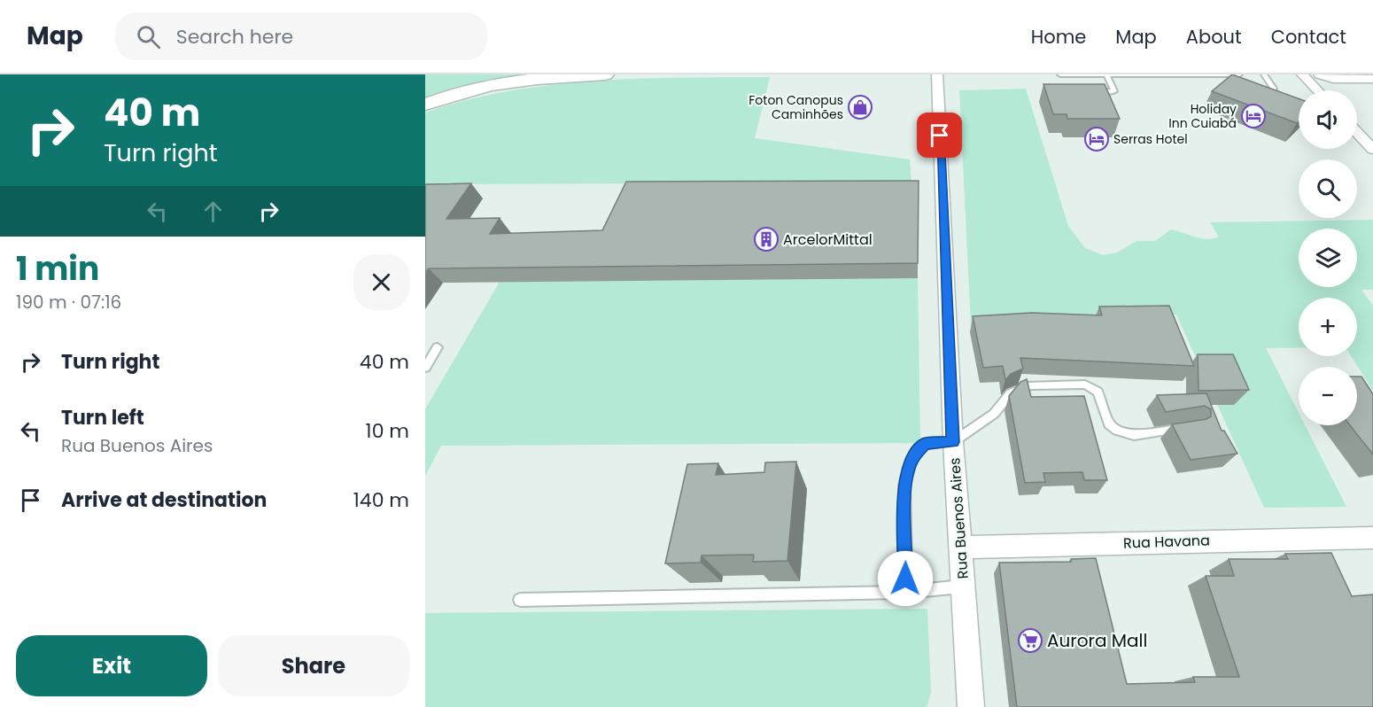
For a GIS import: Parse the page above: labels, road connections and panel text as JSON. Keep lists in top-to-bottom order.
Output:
{
  "streets": {
    "street": ["Rua Buenos Aires", "Rua Havana"]
  },
  "crossings": [
    ["Rua Buenos Aires", "Rua Havana"]
  ],
  "places": {
    "shop": ["Foton Canopus Caminhões"],
    "hotel": ["Holiday Inn Cuiabá", "Serras Hotel"],
    "building": ["ArcelorMittal"],
    "supermarket": ["Aurora Mall"]
  },
  "page": {
    "header": "Map",
    "search": "Search here",
    "nav": [
      "Home",
      "Map",
      "About",
      "Contact"
    ],
    "turn": ["40 m", "Turn right"],
    "map_buttons": ["+", "−"],
    "heading": ["1 min", "190 m · 07:16"],
    "list": [
      {
        "name": "Turn right",
        "value": "40 m"
      },
      {
        "name": "Turn left",
        "note": "Rua Buenos Aires",
        "value": "10 m"
      },
      {
        "name": "Arrive at destination",
        "value": "140 m"
      }
    ],
    "buttons": ["Exit", "Share"]
  }
}
